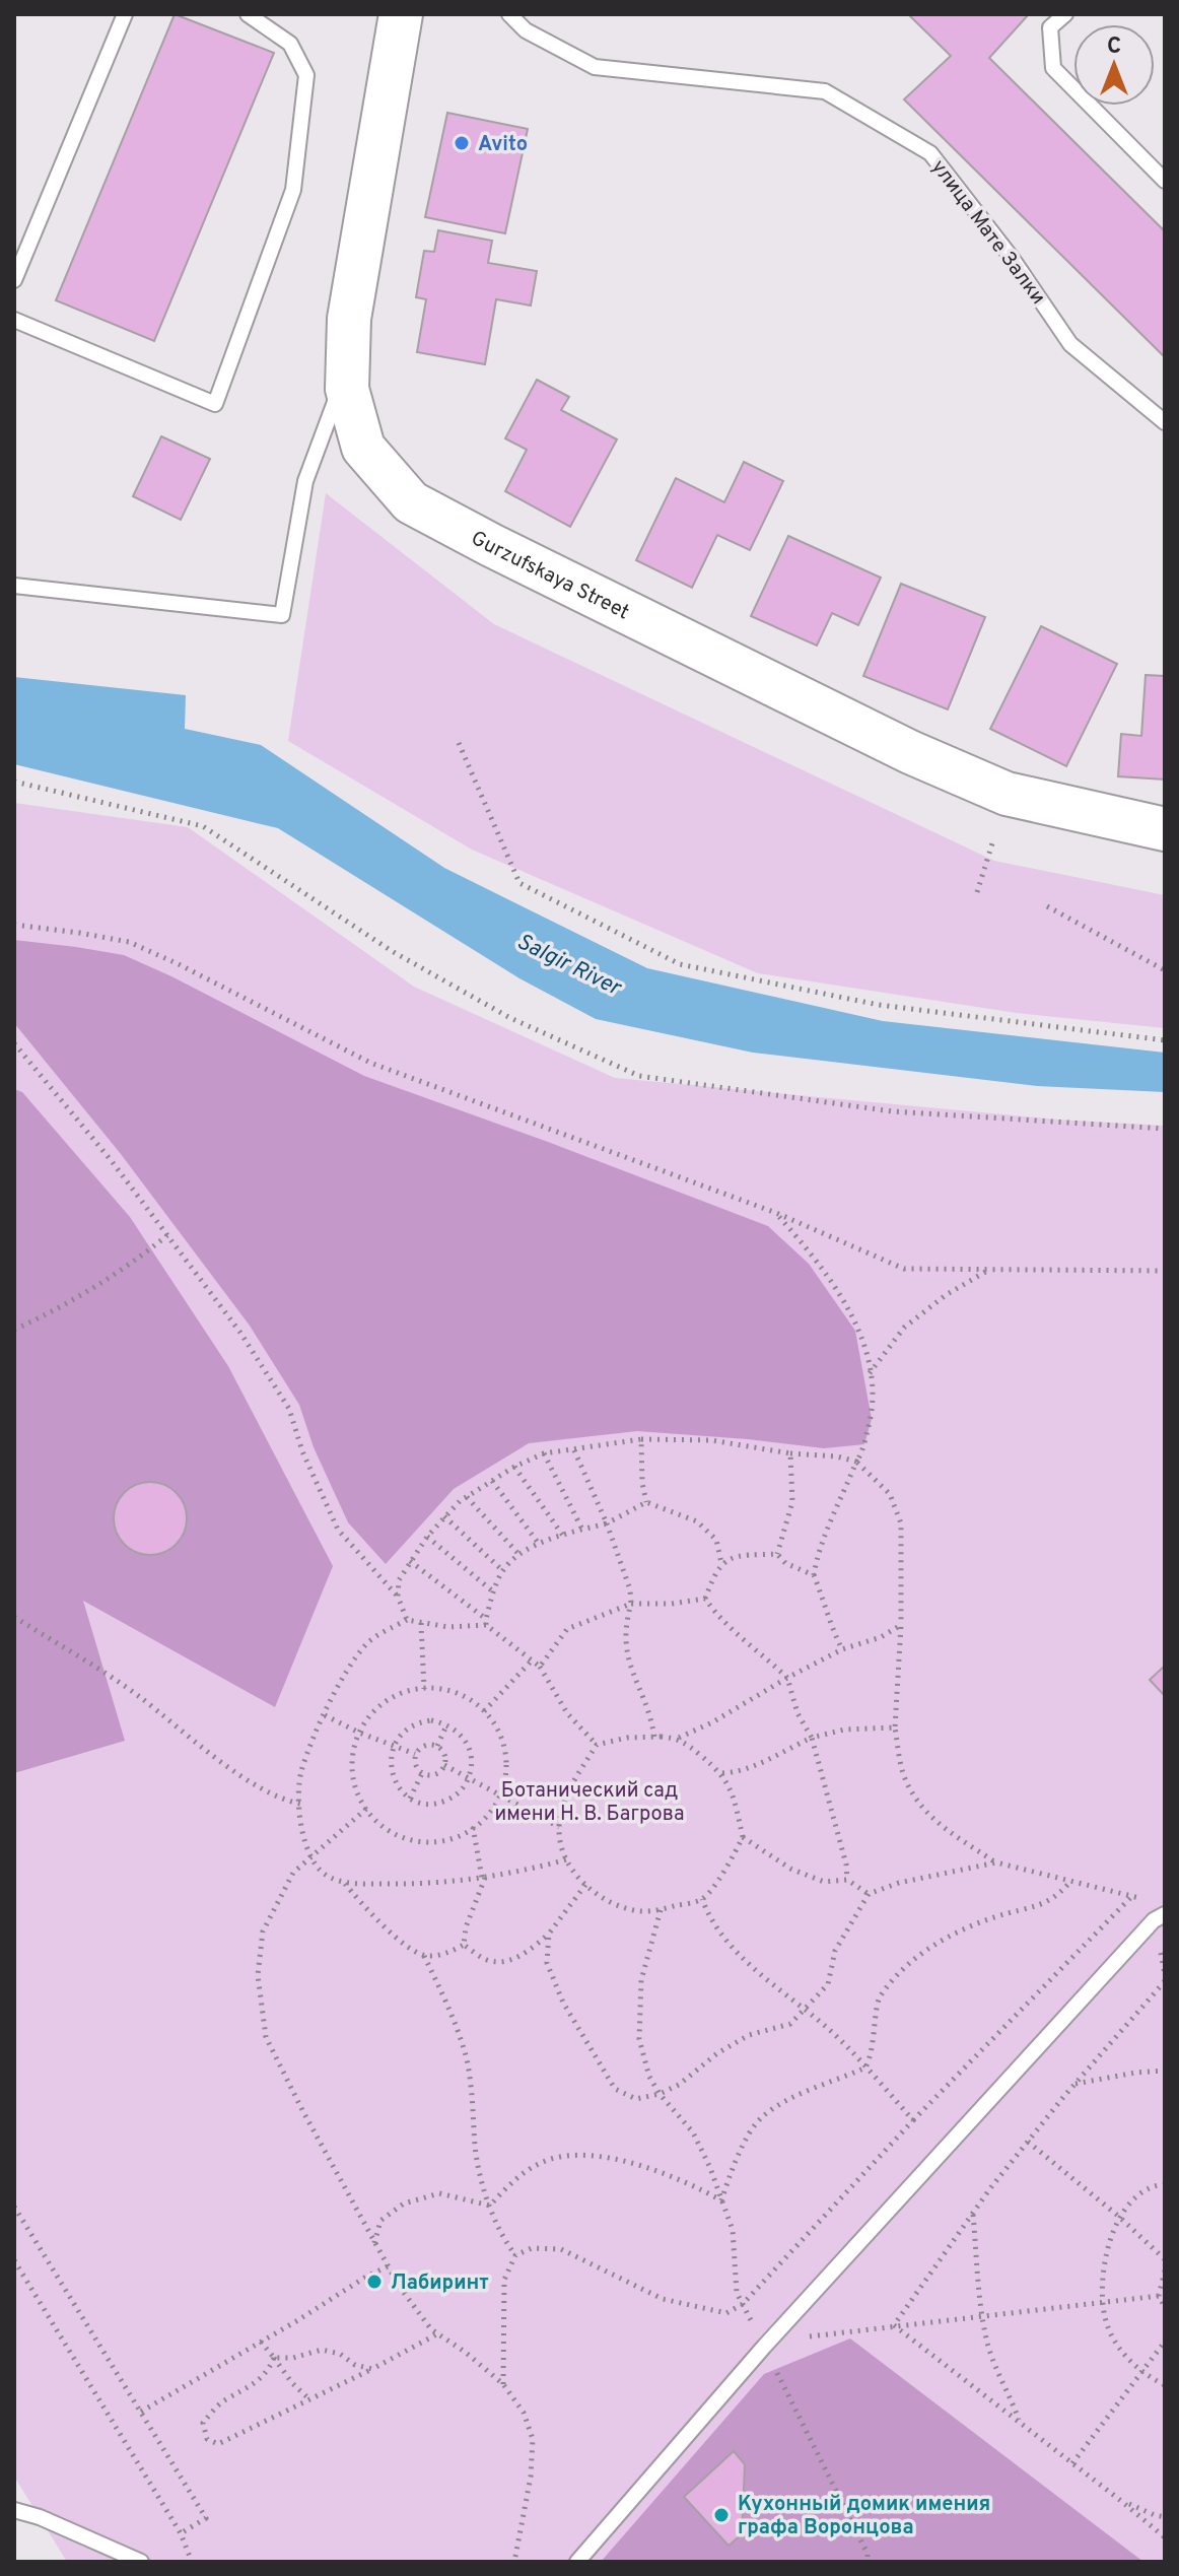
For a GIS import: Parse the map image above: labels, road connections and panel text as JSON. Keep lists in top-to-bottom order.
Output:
{
  "streets": {
    "main road": ["Gurzufskaya Street"],
    "lane": ["улица Мате Залки"]
  },
  "water": ["Salgir River"],
  "parks": ["Ботанический сад имени Н. В. Багрова"],
  "places": ["Avito", "Лабиринт", "Кухонный домик имения графа Воронцова"],
  "north": "top"
}
